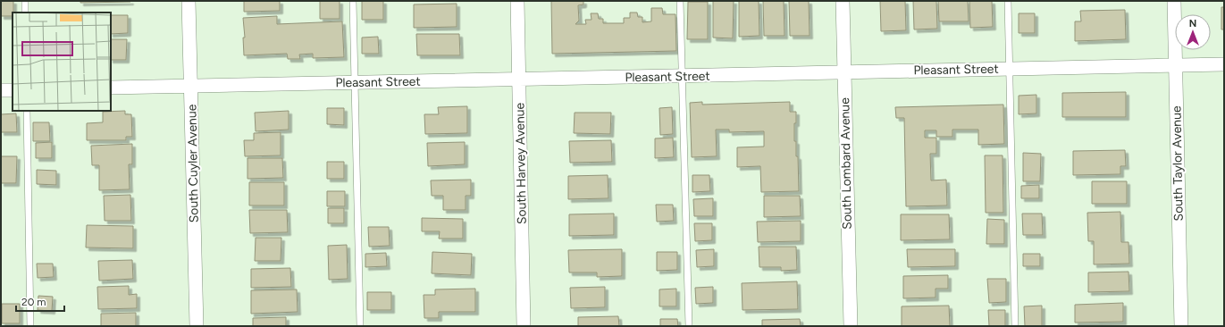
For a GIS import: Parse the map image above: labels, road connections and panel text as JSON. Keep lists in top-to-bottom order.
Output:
{
  "streets": {
    "street": [
      "Pleasant Street",
      "South Cuyler Avenue",
      "South Harvey Avenue",
      "South Lombard Avenue",
      "South Taylor Avenue"
    ]
  },
  "crossings": [
    ["Pleasant Street", "South Cuyler Avenue"],
    ["Pleasant Street", "South Harvey Avenue"],
    ["Pleasant Street", "South Lombard Avenue"],
    ["Pleasant Street", "South Taylor Avenue"]
  ],
  "scale_bar": "20 m",
  "north": "top"
}
